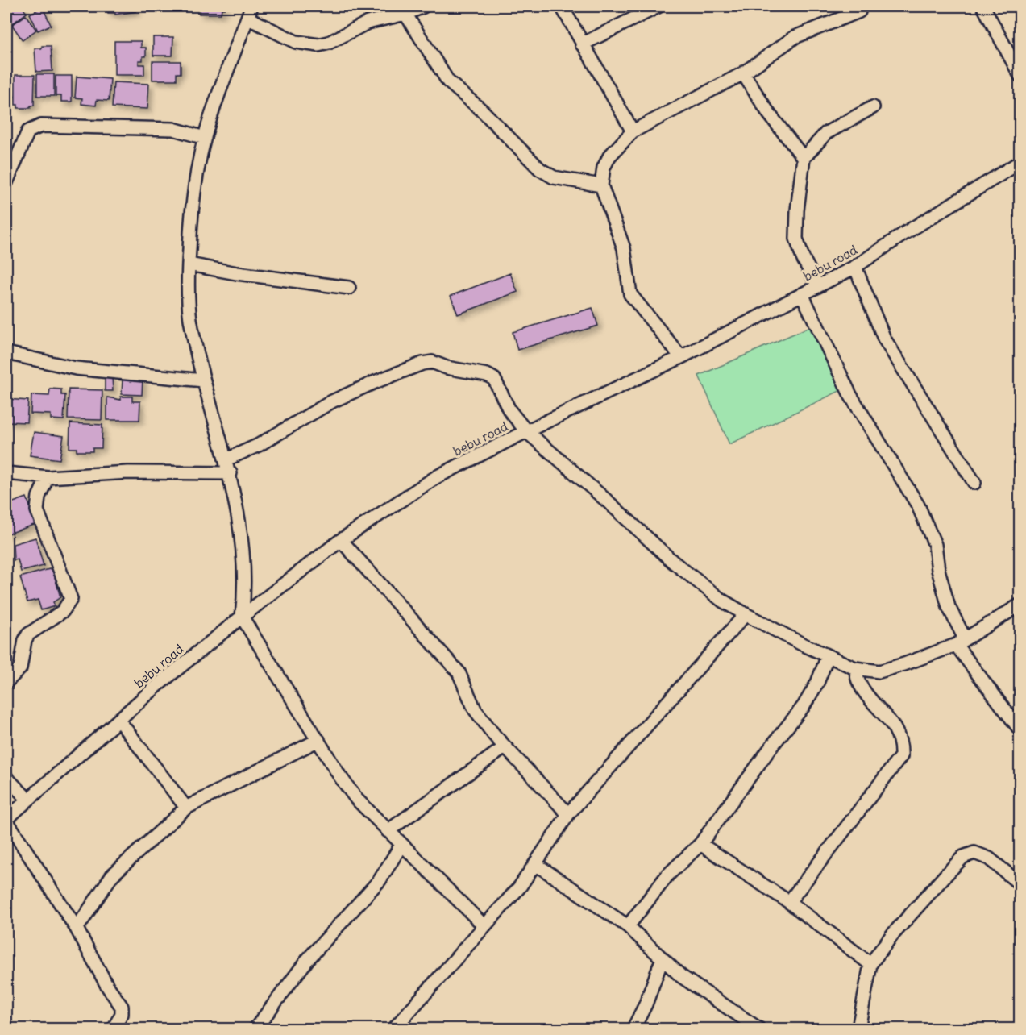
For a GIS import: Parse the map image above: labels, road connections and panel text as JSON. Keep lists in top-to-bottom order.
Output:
{
  "streets": {
    "street": ["bebu road"]
  }
}
